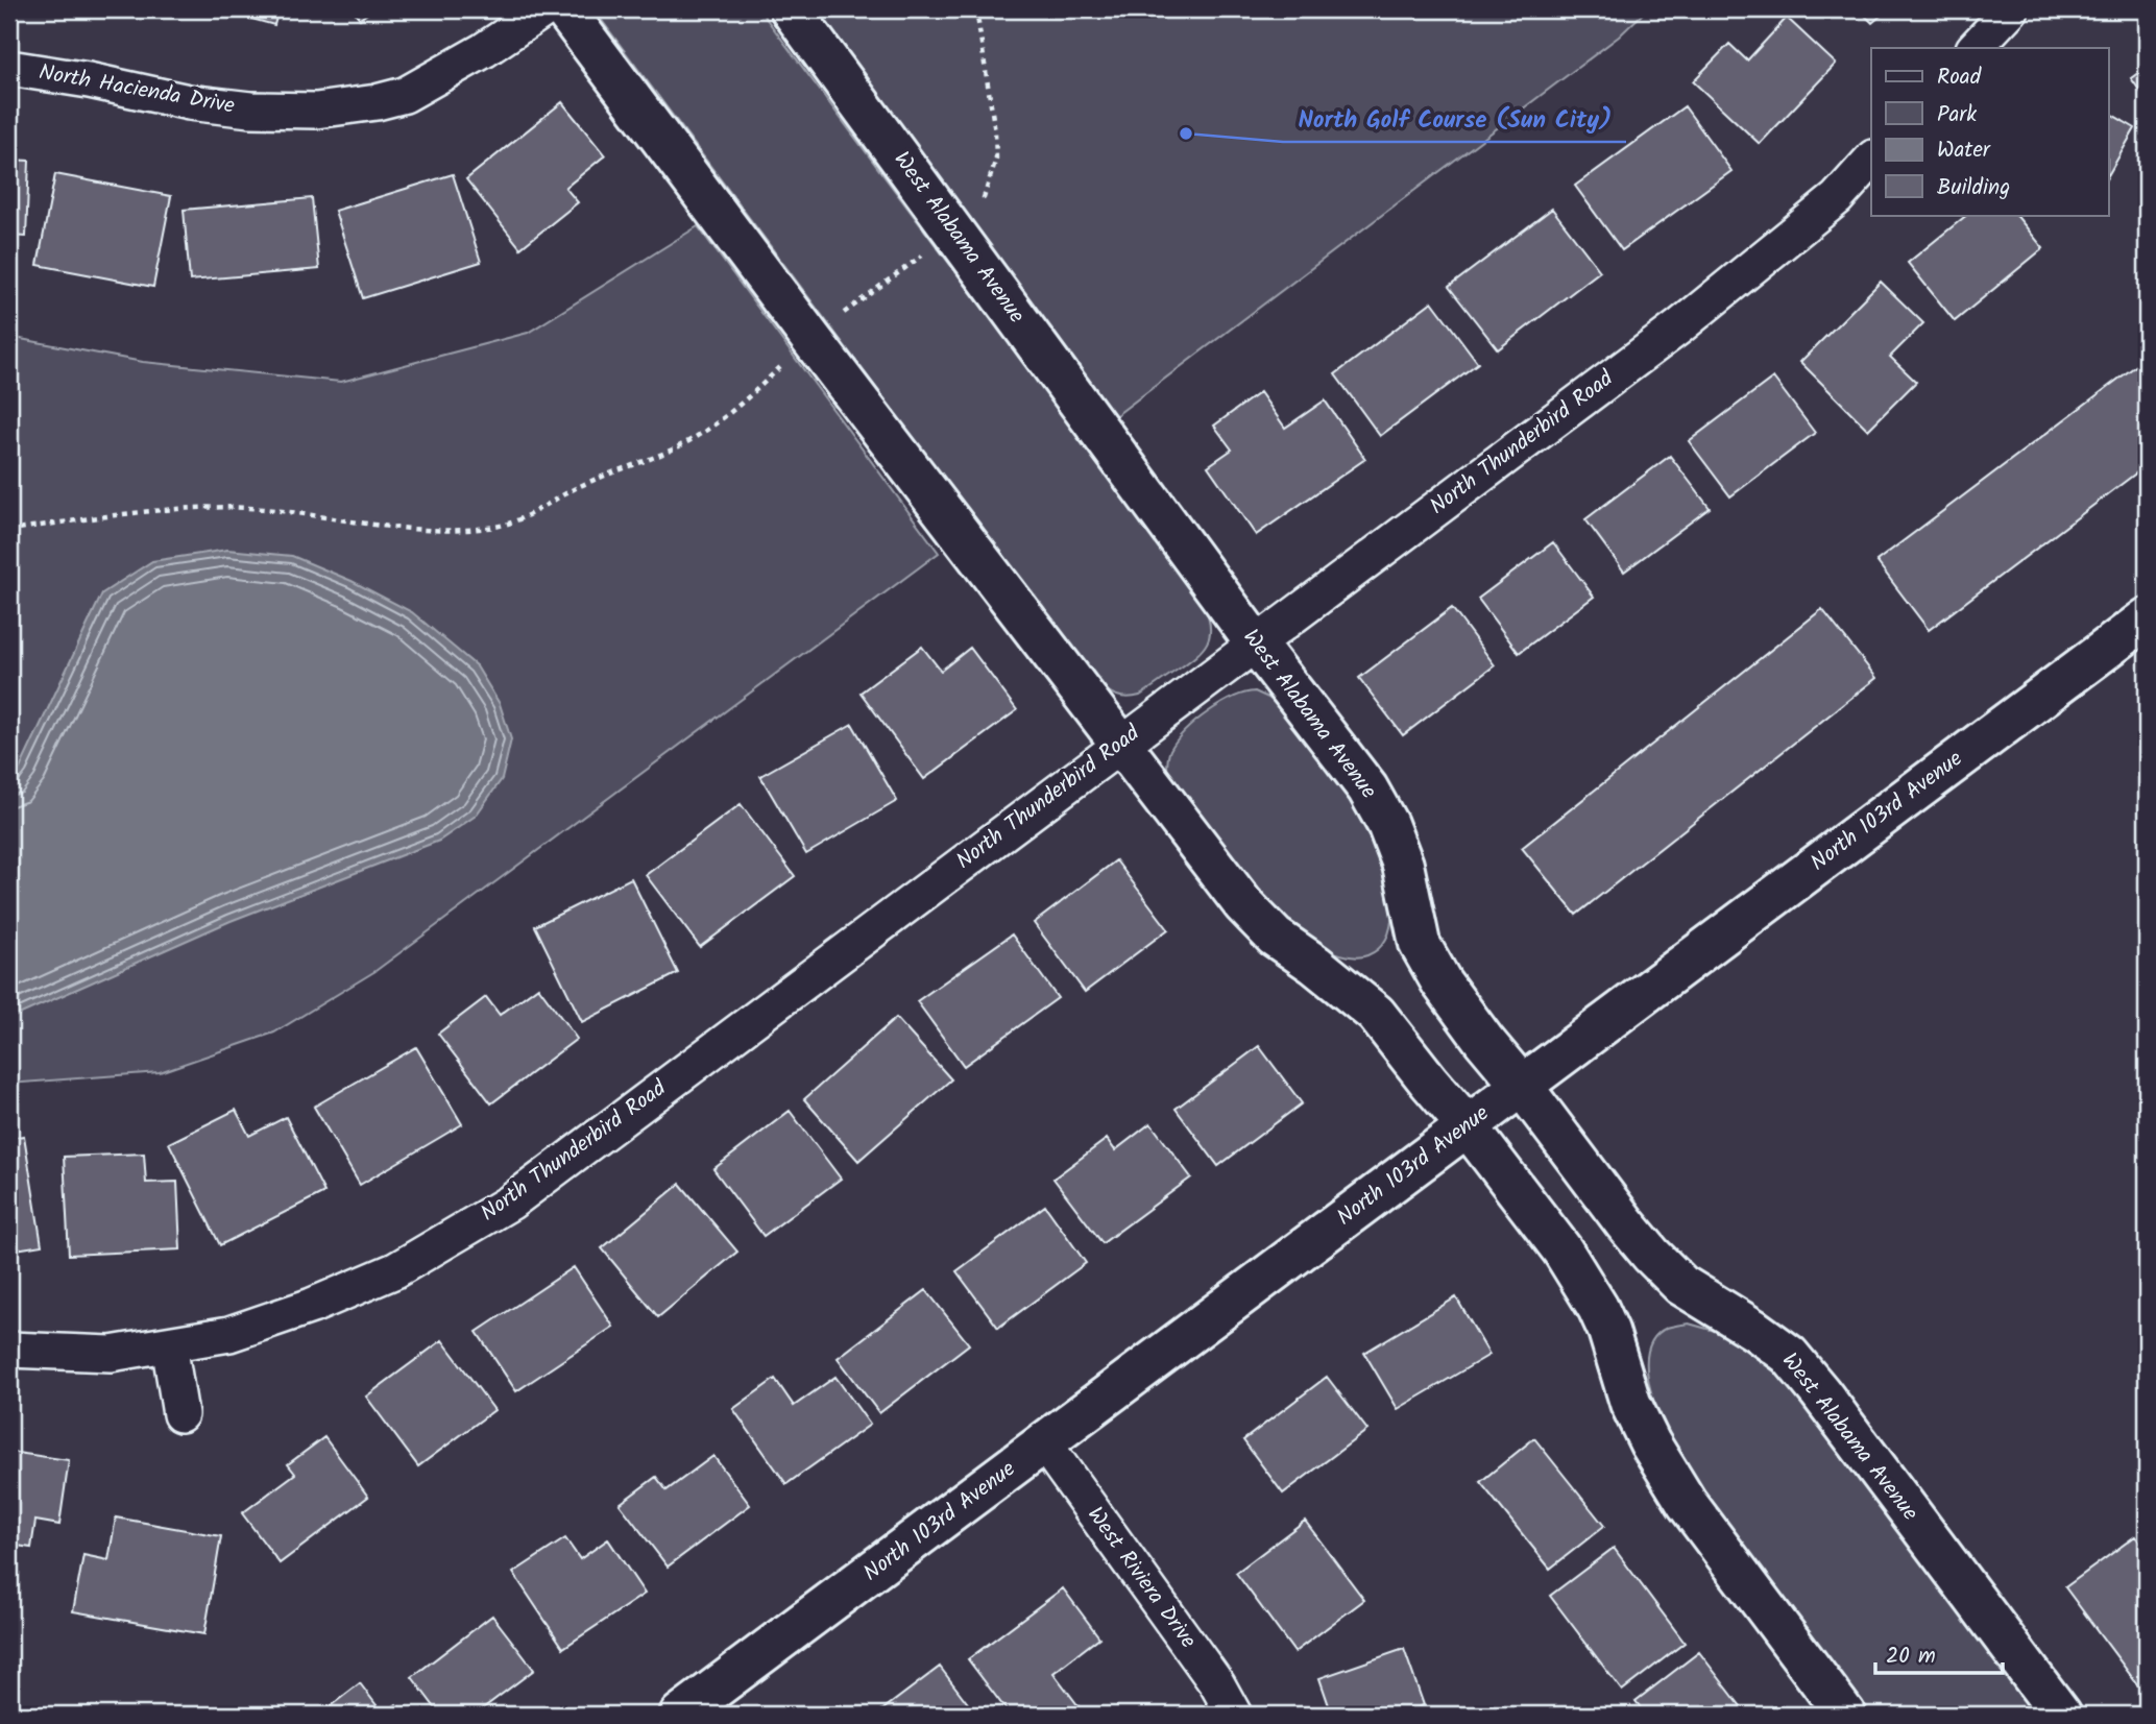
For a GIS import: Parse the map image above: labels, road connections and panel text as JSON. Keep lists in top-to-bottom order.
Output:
{
  "streets": {
    "street": [
      "North Hacienda Drive",
      "West Alabama Avenue",
      "North Thunderbird Road",
      "North 103rd Avenue",
      "West Riviera Drive"
    ]
  },
  "crossings": [
    ["West Alabama Avenue", "North Thunderbird Road"],
    ["West Alabama Avenue", "North 103rd Avenue"],
    ["North 103rd Avenue", "West Riviera Drive"]
  ],
  "places": ["North Golf Course (Sun City)"],
  "legend": [
    "Road",
    "Park",
    "Water",
    "Building"
  ],
  "scale_bar": "20 m"
}
